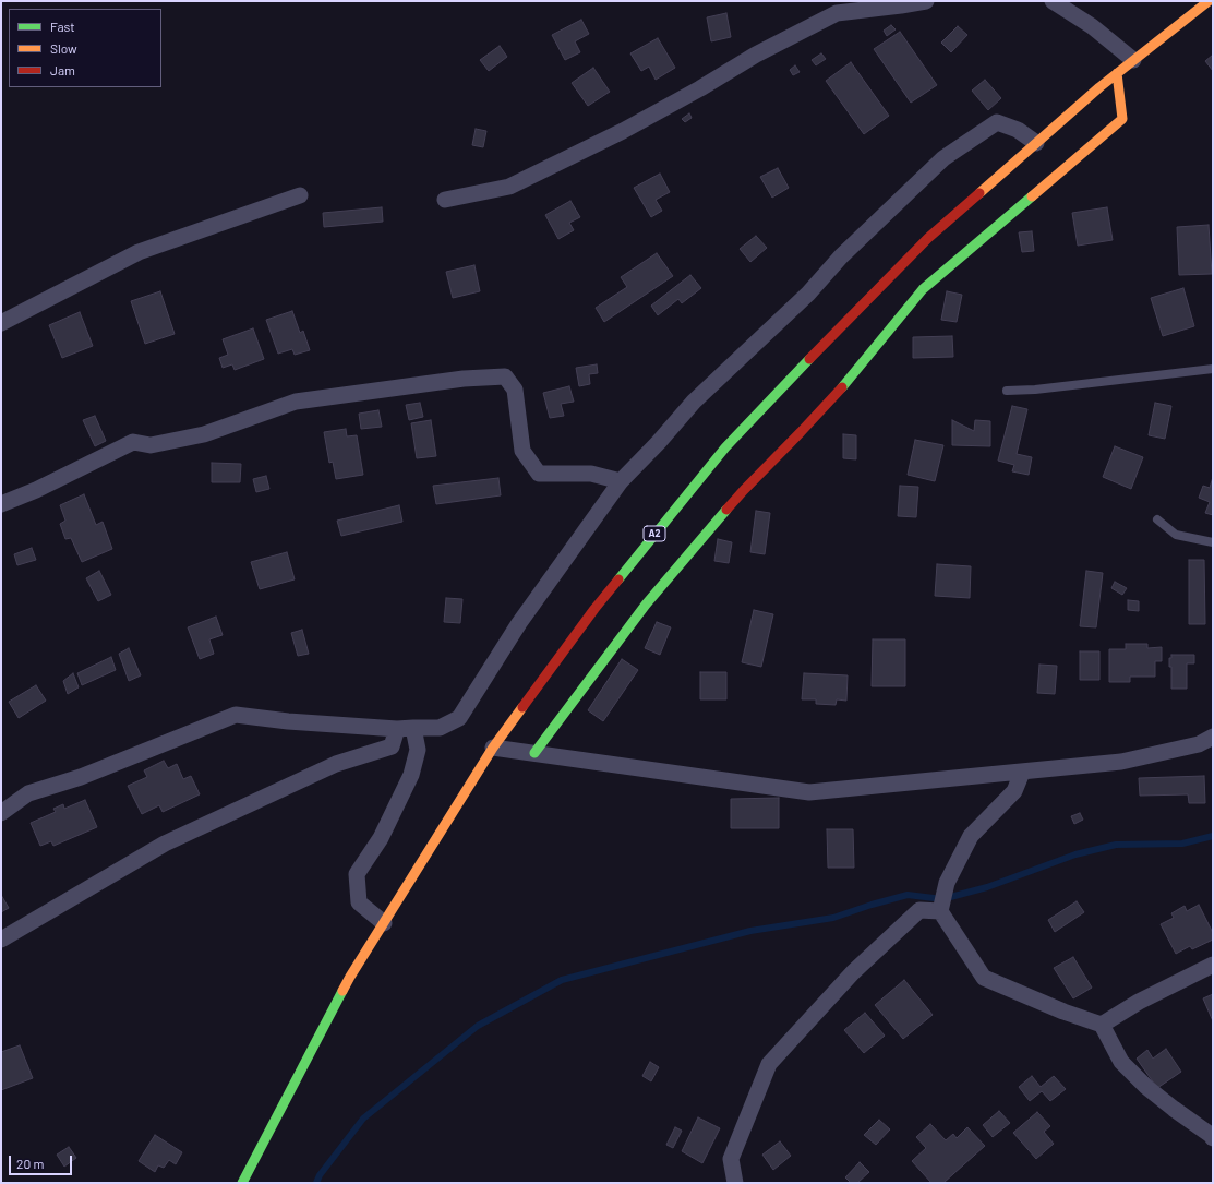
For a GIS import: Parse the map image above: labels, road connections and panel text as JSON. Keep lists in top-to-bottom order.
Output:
{
  "streets": {
    "main road": ["A2"]
  },
  "legend": ["Fast", "Slow", "Jam"],
  "scale_bar": "20 m"
}
